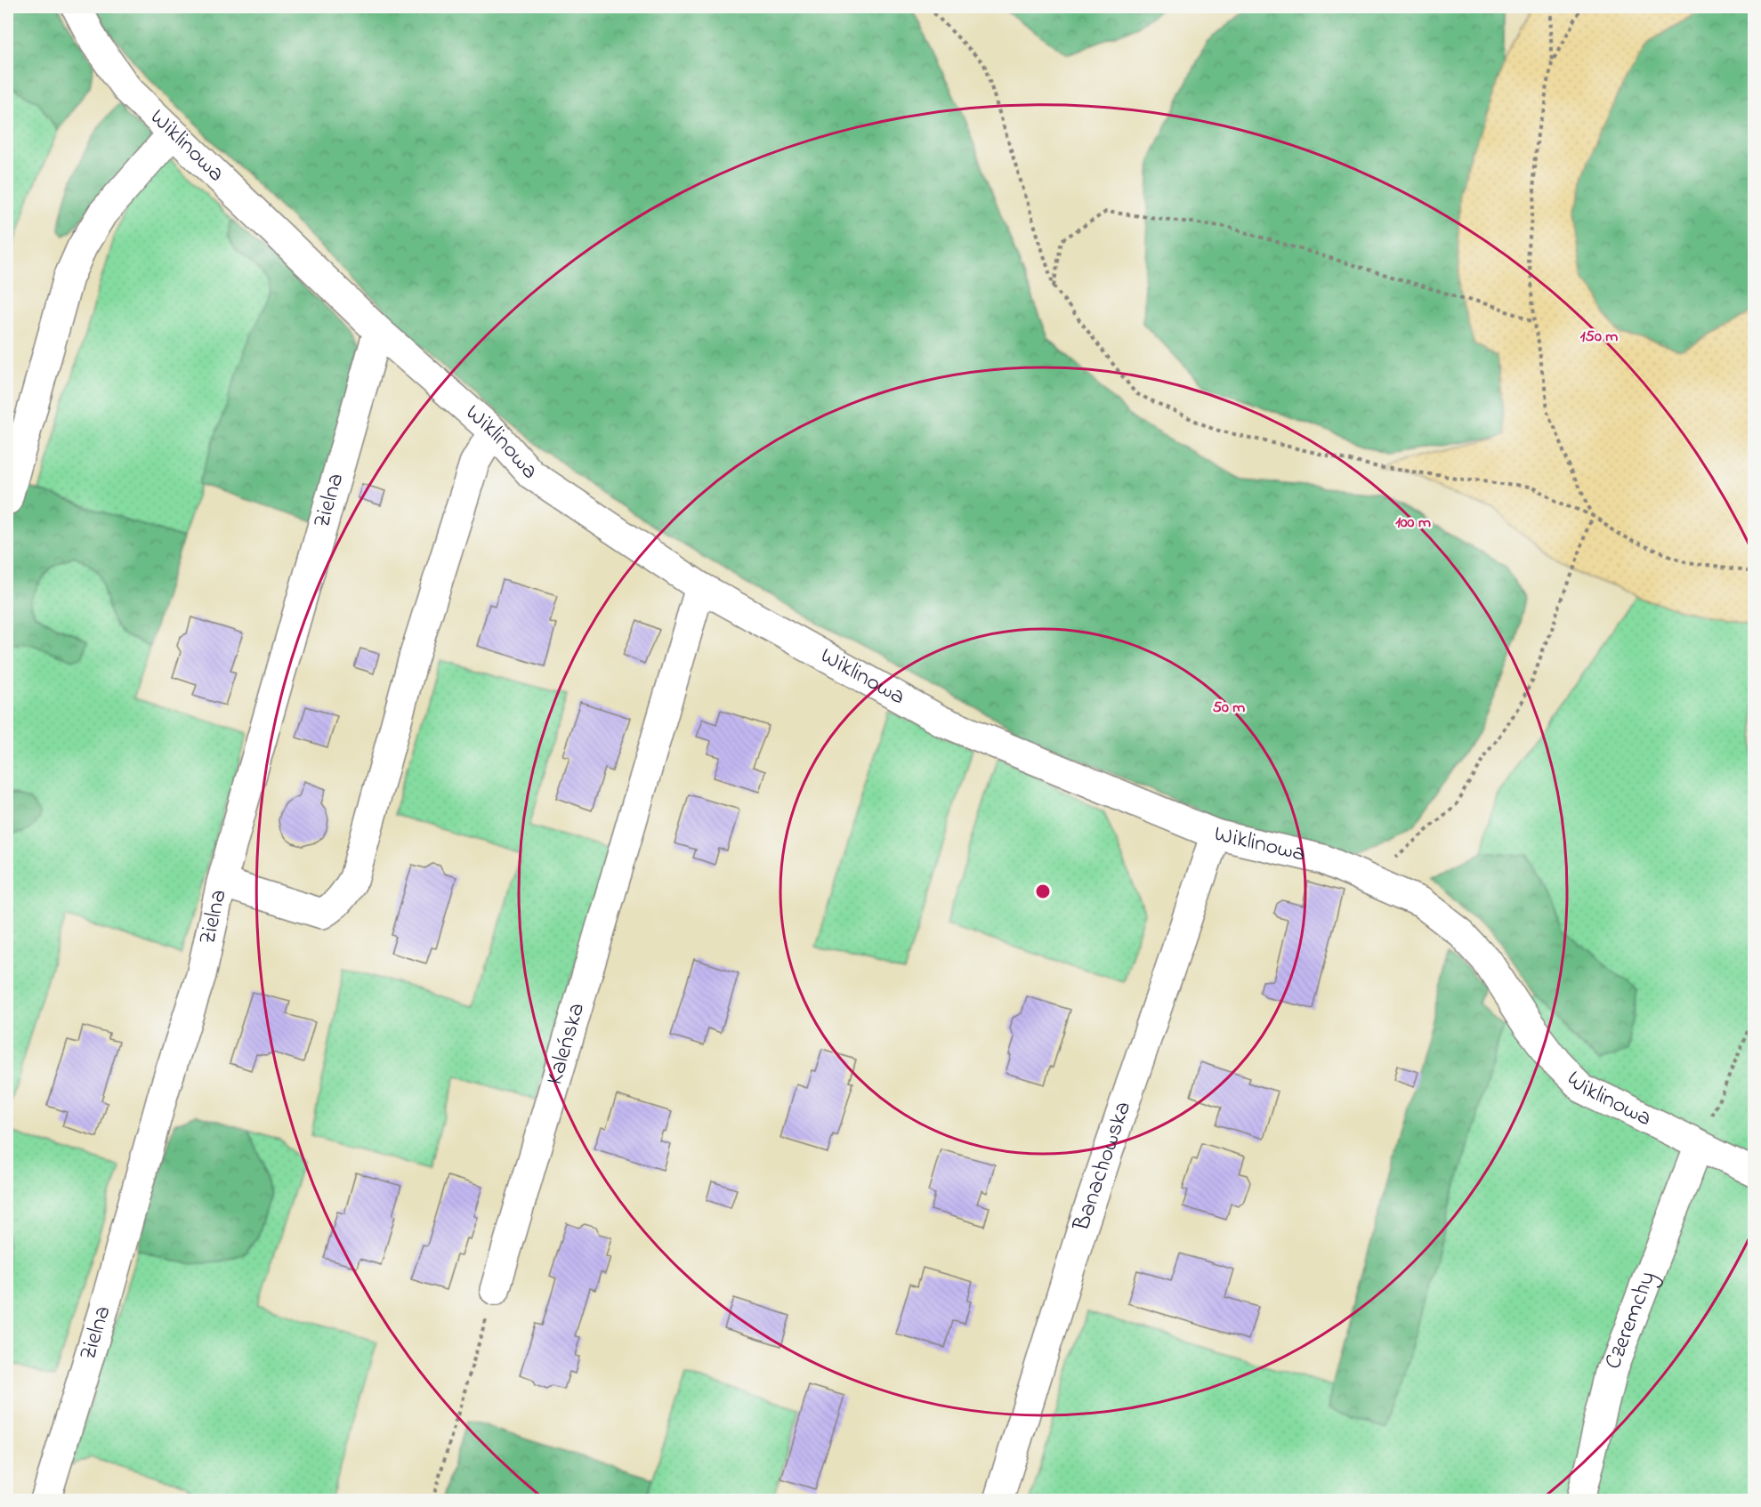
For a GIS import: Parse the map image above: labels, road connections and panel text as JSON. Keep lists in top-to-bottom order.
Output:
{
  "streets": {
    "street": [
      "Wiklinowa",
      "Zielna",
      "Kaleńska",
      "Banachowska",
      "Czeremchy"
    ]
  },
  "crossings": [
    ["Wiklinowa", "Zielna"],
    ["Wiklinowa", "Kaleńska"],
    ["Wiklinowa", "Banachowska"],
    ["Wiklinowa", "Czeremchy"]
  ],
  "rings": ["150 m", "100 m", "50 m"]
}
